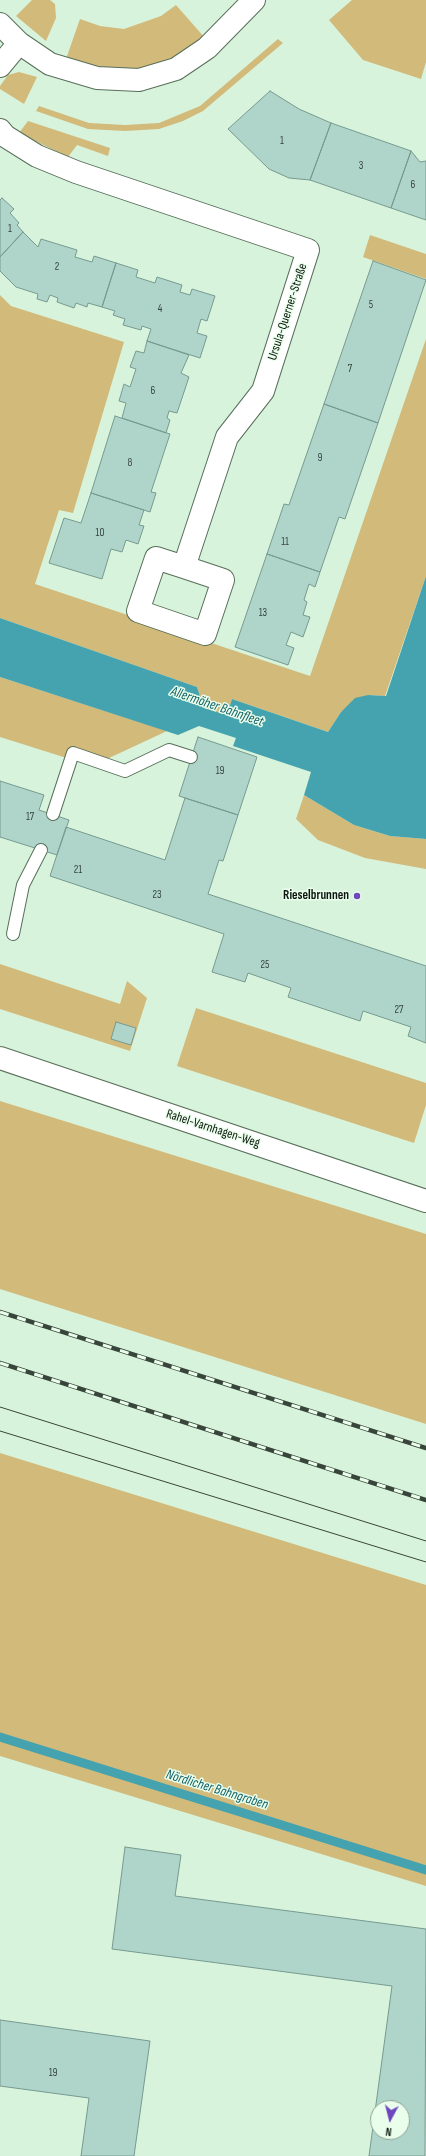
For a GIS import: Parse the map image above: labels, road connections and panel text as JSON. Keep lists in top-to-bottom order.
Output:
{
  "streets": {
    "street": ["Ursula-Querner-Straße", "Rahel-Varnhagen-Weg"]
  },
  "water": ["Allermöher Bahnfleet", "Nördlicher Bahngraben"],
  "places": ["Rieselbrunnen"],
  "house_numbers": [
    "1",
    "3",
    "6",
    "1",
    "2",
    "5",
    "4",
    "7",
    "6",
    "9",
    "8",
    "10",
    "11",
    "13",
    "19",
    "17",
    "21",
    "23",
    "25",
    "27",
    "19"
  ],
  "north": "bottom"
}
